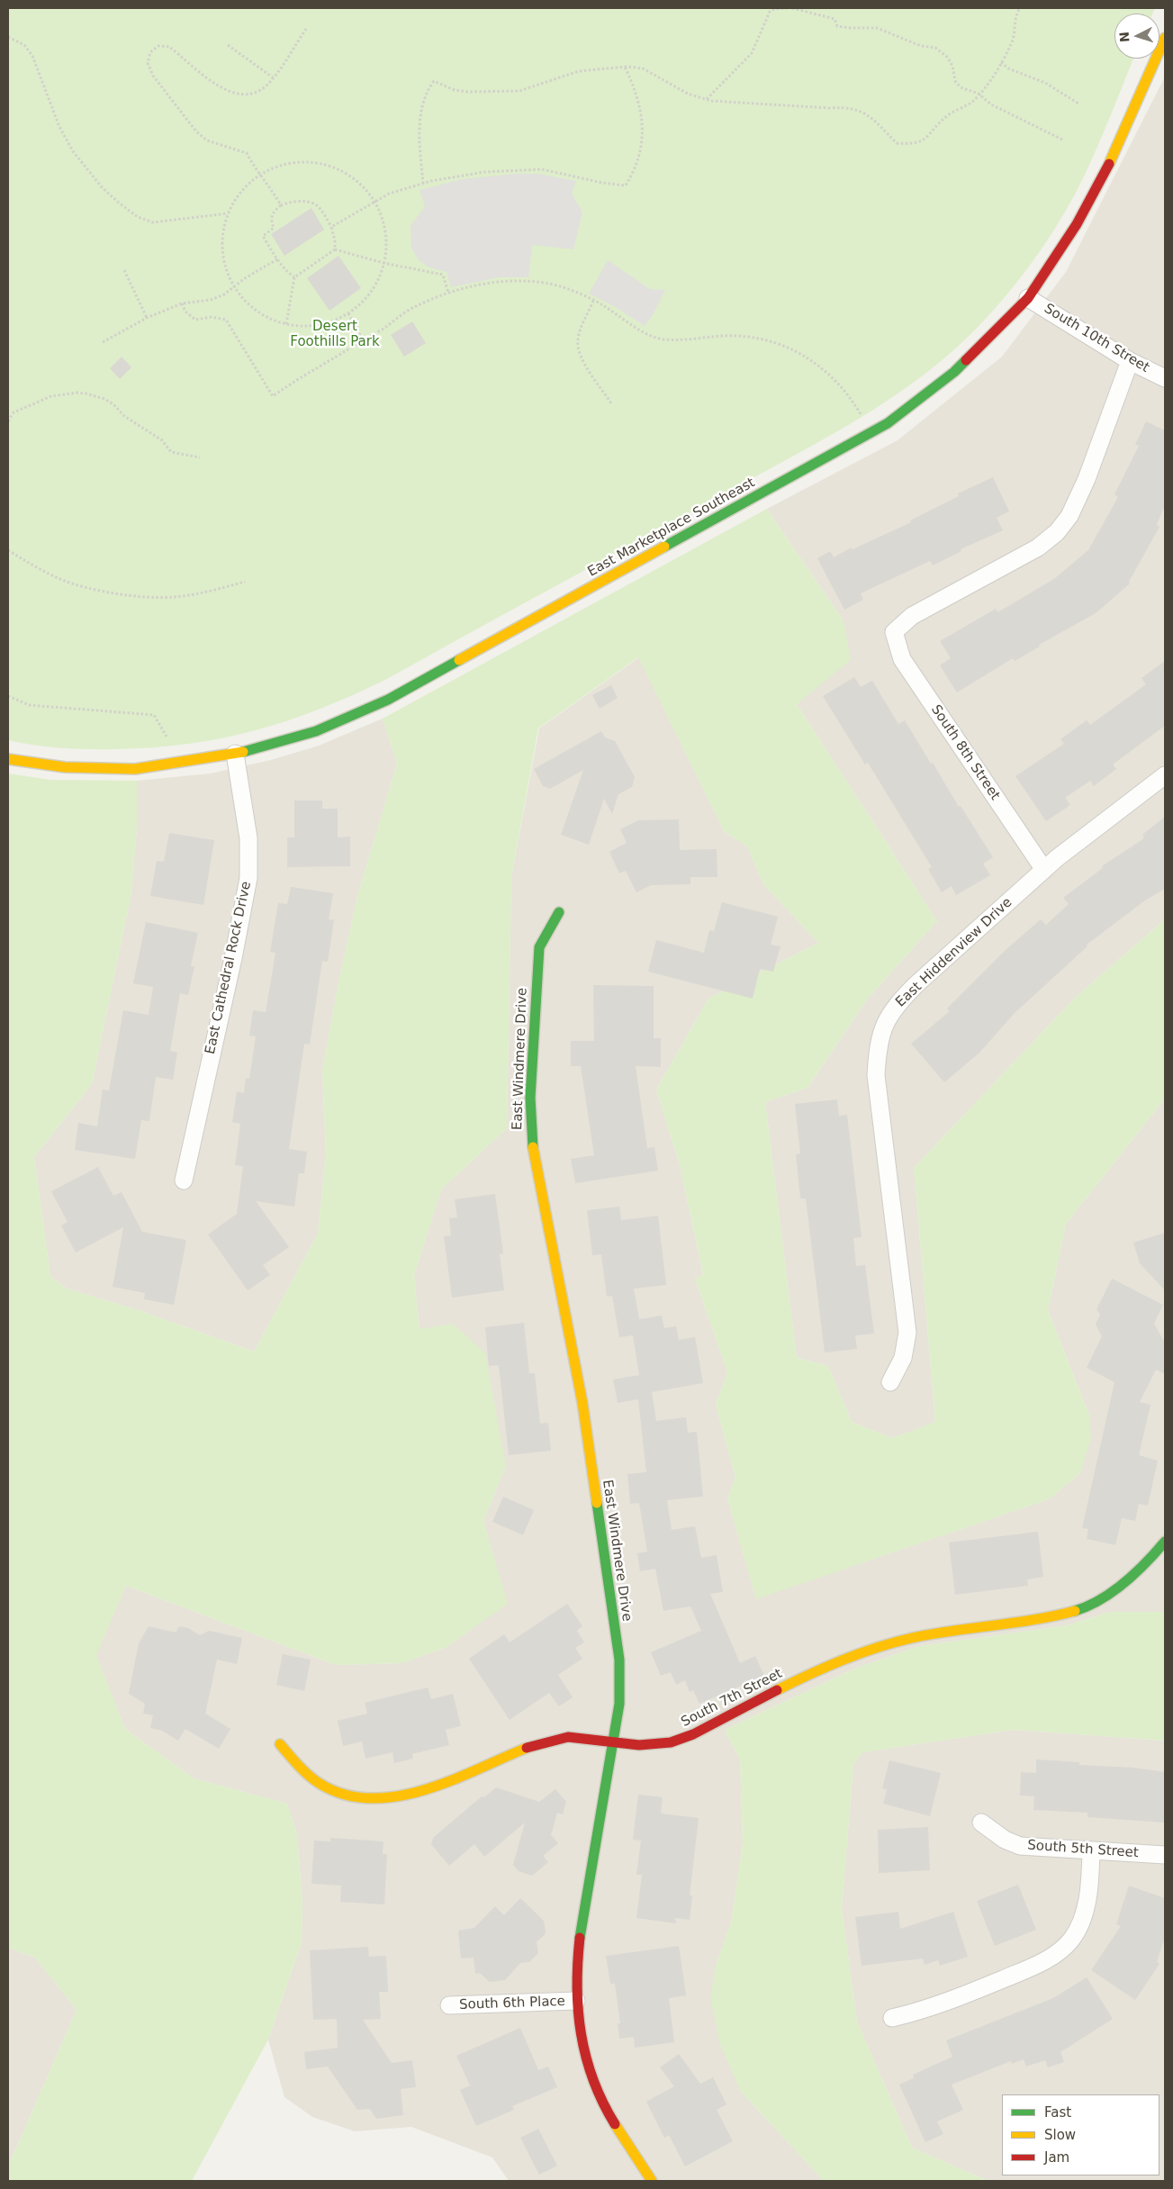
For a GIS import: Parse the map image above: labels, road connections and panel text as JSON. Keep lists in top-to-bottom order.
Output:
{
  "streets": {
    "street": [
      "South 10th Street",
      "East Marketplace Southeast",
      "South 8th Street",
      "East Hiddenview Drive",
      "East Cathedral Rock Drive",
      "East Windmere Drive",
      "South 7th Street",
      "South 5th Street",
      "South 6th Place"
    ]
  },
  "crossings": [
    ["South 10th Street", "East Marketplace Southeast"],
    ["South 10th Street", "South 8th Street"],
    ["East Marketplace Southeast", "East Cathedral Rock Drive"],
    ["South 8th Street", "East Hiddenview Drive"],
    ["East Windmere Drive", "South 7th Street"],
    ["East Windmere Drive", "South 6th Place"]
  ],
  "parks": ["Desert Foothills Park"],
  "legend": ["Fast", "Slow", "Jam"],
  "north": "left"
}
